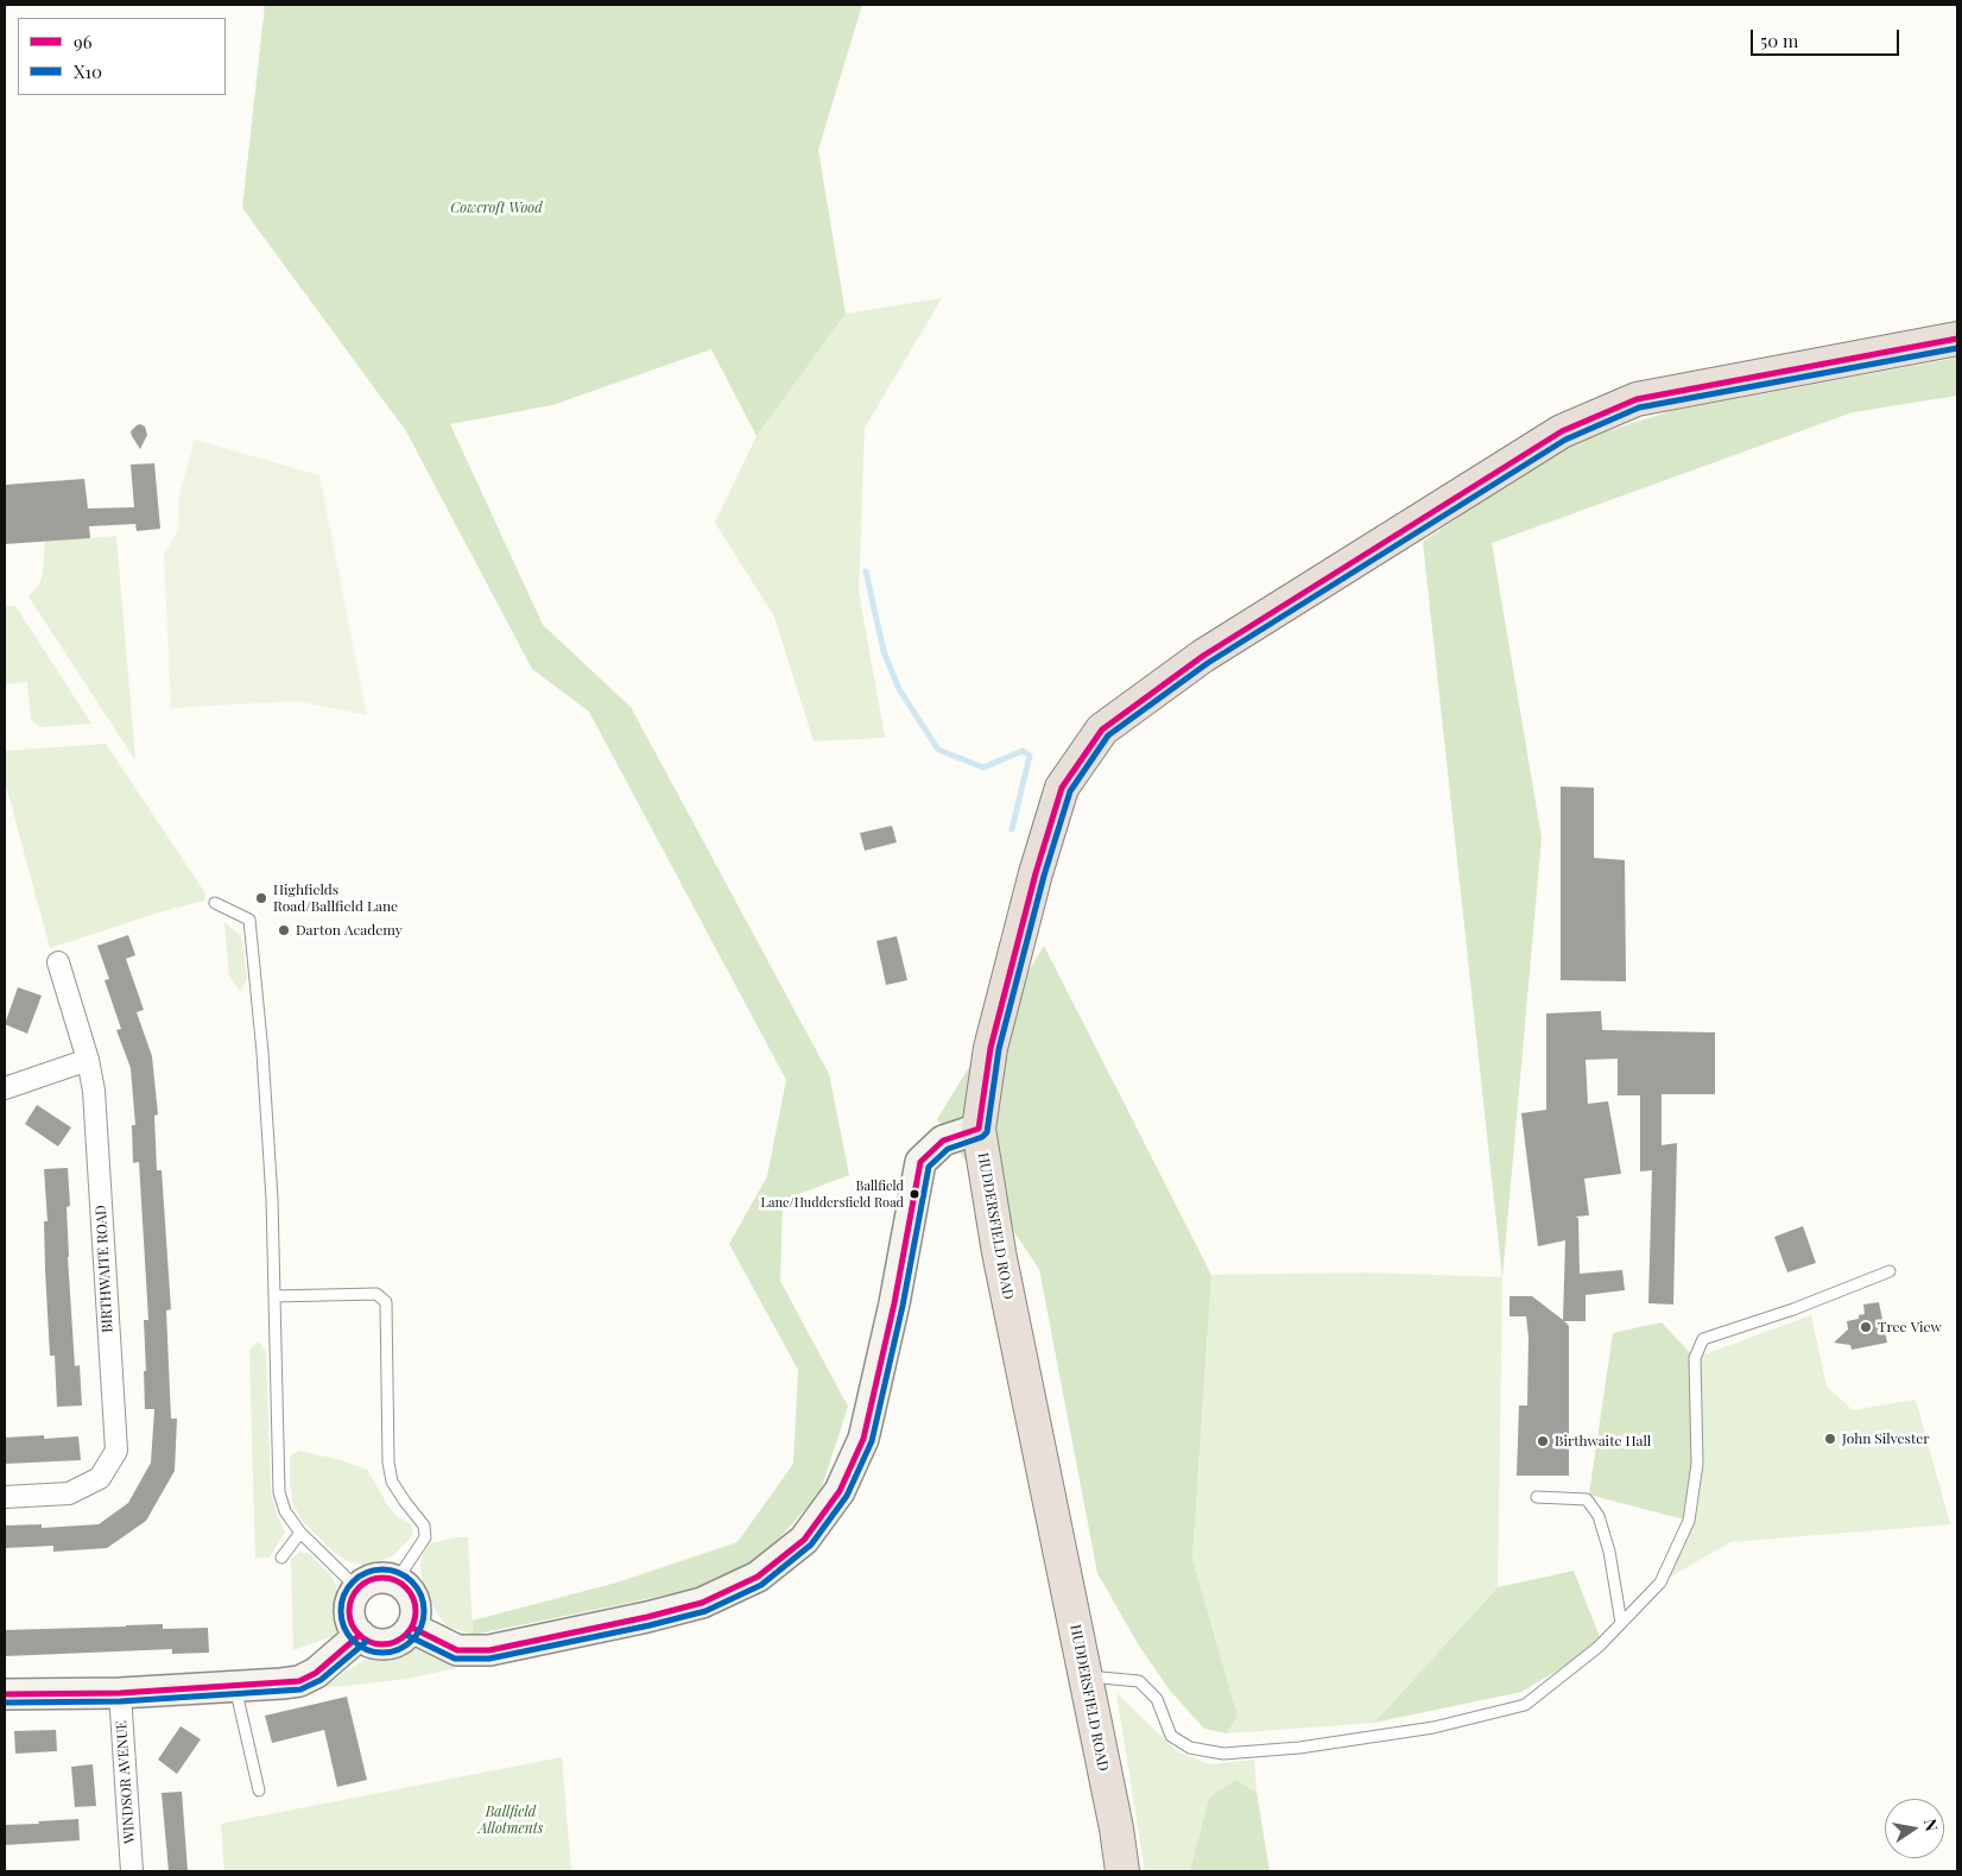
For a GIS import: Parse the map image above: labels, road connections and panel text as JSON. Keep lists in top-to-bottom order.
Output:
{
  "streets": {
    "highway": ["HUDDERSFIELD ROAD"],
    "street": ["BIRTHWAITE ROAD", "WINDSOR AVENUE"]
  },
  "parks": ["Cowcroft Wood", "Ballfield Allotments"],
  "places": [
    "Highfields Road/Ballfield Lane",
    "Darton Academy",
    "Ballfield Lane/Huddersfield Road",
    "Tree View",
    "John Silvester",
    "Birthwaite Hall"
  ],
  "lines": ["transit line 96", "transit line X10"],
  "legend": ["96", "X10"],
  "scale_bar": "50 m",
  "north": "right"
}
